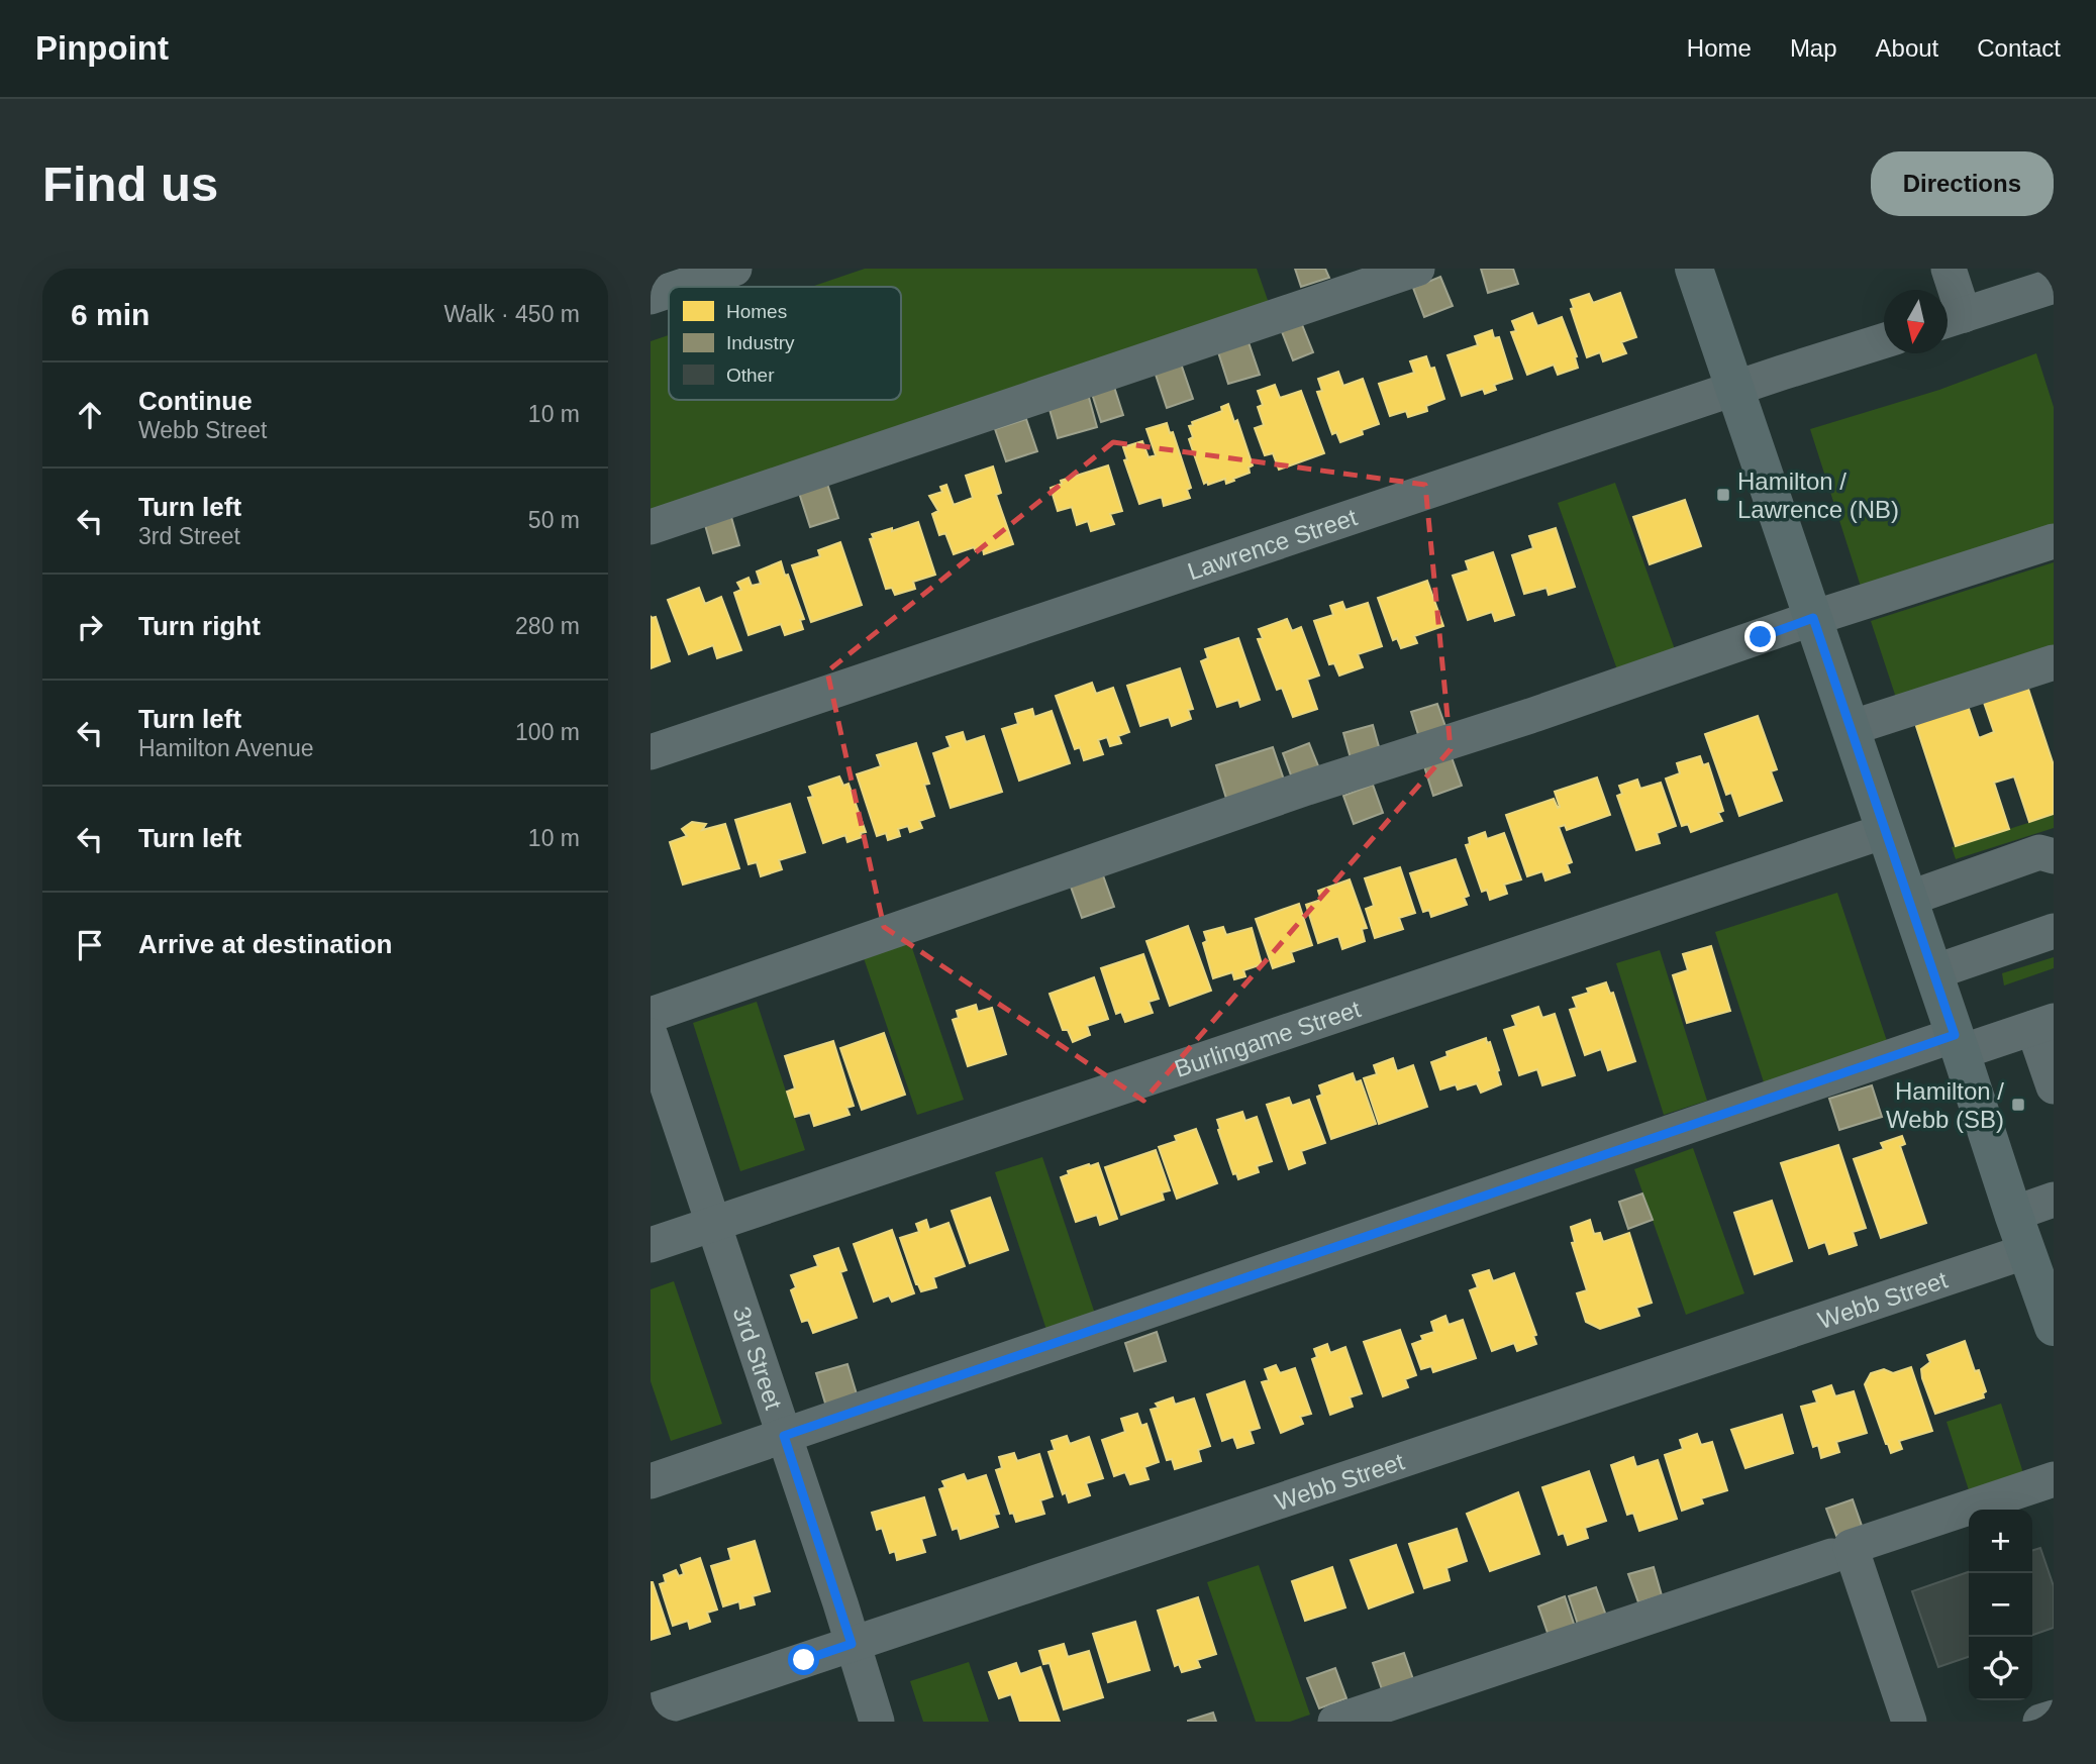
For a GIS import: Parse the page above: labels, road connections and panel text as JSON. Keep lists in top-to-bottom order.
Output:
{
  "streets": {
    "street": [
      "Lawrence Street",
      "Burlingame Street",
      "Webb Street",
      "3rd Street"
    ]
  },
  "crossings": [
    ["Burlingame Street", "3rd Street"],
    ["Webb Street", "3rd Street"]
  ],
  "places": {
    "transit": ["Hamilton / Lawrence (NB)", "Hamilton / Webb (SB)"]
  },
  "legend": ["Homes", "Industry", "Other"],
  "north": "bottom",
  "page": {
    "header": "Pinpoint",
    "nav": [
      "Home",
      "Map",
      "About",
      "Contact"
    ],
    "buttons": "Directions",
    "title": "Find us",
    "heading": ["6 min", "Walk · 450 m"],
    "list": [
      ["Continue", "Webb Street", "10 m"],
      ["Turn left", "3rd Street", "50 m"],
      ["Turn right", "280 m"],
      ["Turn left", "Hamilton Avenue", "100 m"],
      ["Turn left", "10 m"],
      "Arrive at destination"
    ],
    "map_buttons": ["+", "−"]
  }
}
